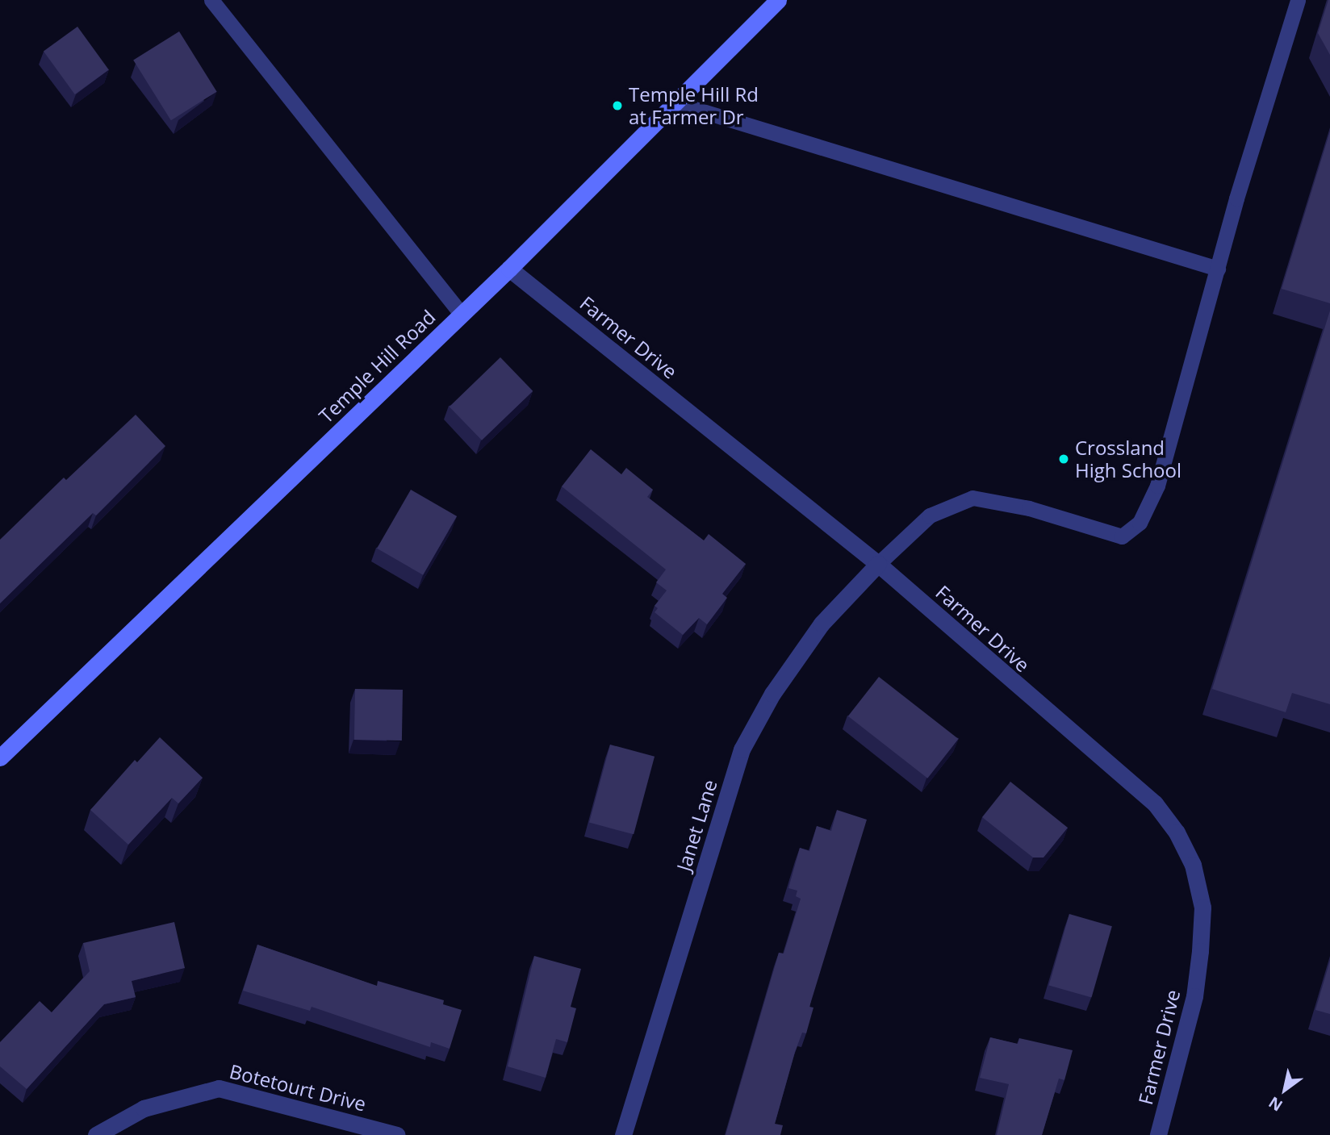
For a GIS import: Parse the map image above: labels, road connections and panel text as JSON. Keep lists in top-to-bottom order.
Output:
{
  "streets": {
    "main road": ["Temple Hill Road"],
    "street": ["Farmer Drive", "Janet Lane", "Botetourt Drive"]
  },
  "crossings": [
    ["Farmer Drive", "Temple Hill Road"],
    ["Farmer Drive", "Janet Lane"]
  ],
  "places": ["Temple Hill Rd at Farmer Dr", "Crossland High School"],
  "north": "bottom left"
}
